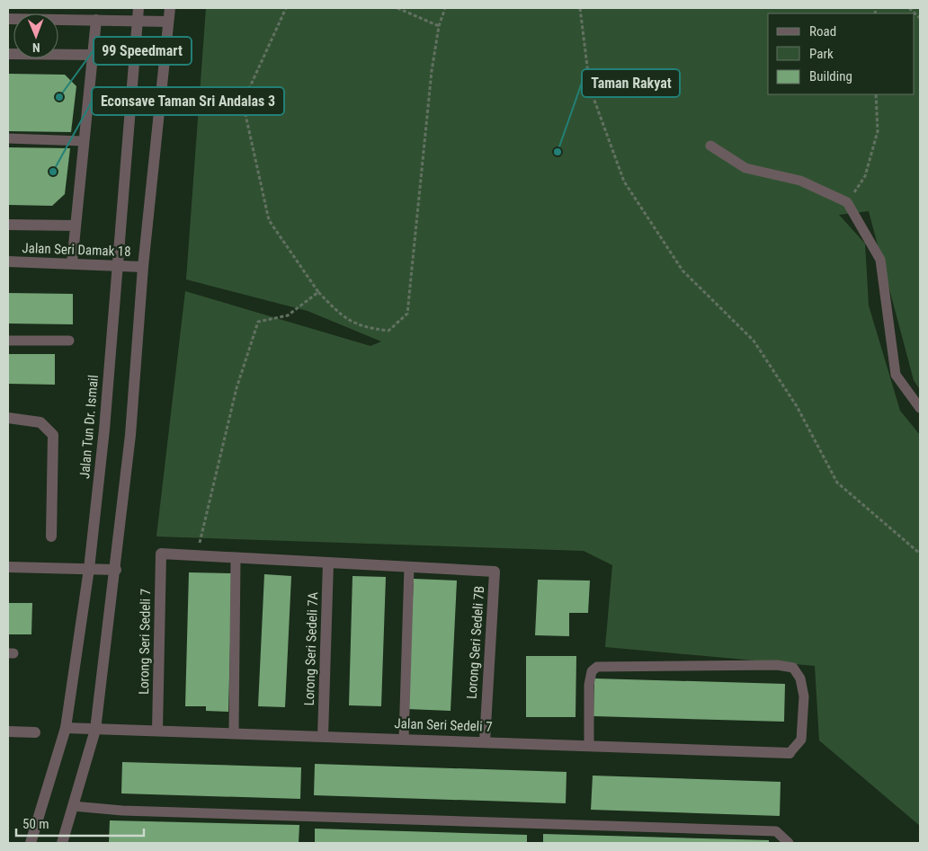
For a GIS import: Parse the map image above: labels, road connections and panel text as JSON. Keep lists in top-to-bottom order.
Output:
{
  "streets": {
    "street": [
      "Jalan Seri Damak 18",
      "Jalan Tun Dr. Ismail",
      "Lorong Seri Sedeli 7",
      "Lorong Seri Sedeli 7B",
      "Lorong Seri Sedeli 7A",
      "Jalan Seri Sedeli 7"
    ]
  },
  "crossings": [
    ["Jalan Seri Damak 18", "Jalan Tun Dr. Ismail"],
    ["Jalan Tun Dr. Ismail", "Jalan Seri Sedeli 7"],
    ["Lorong Seri Sedeli 7", "Jalan Seri Sedeli 7"],
    ["Lorong Seri Sedeli 7B", "Jalan Seri Sedeli 7"],
    ["Lorong Seri Sedeli 7A", "Jalan Seri Sedeli 7"]
  ],
  "places": ["99 Speedmart", "Taman Rakyat", "Econsave Taman Sri Andalas 3"],
  "legend": ["Road", "Park", "Building"],
  "scale_bar": "50 m",
  "north": "bottom"
}
